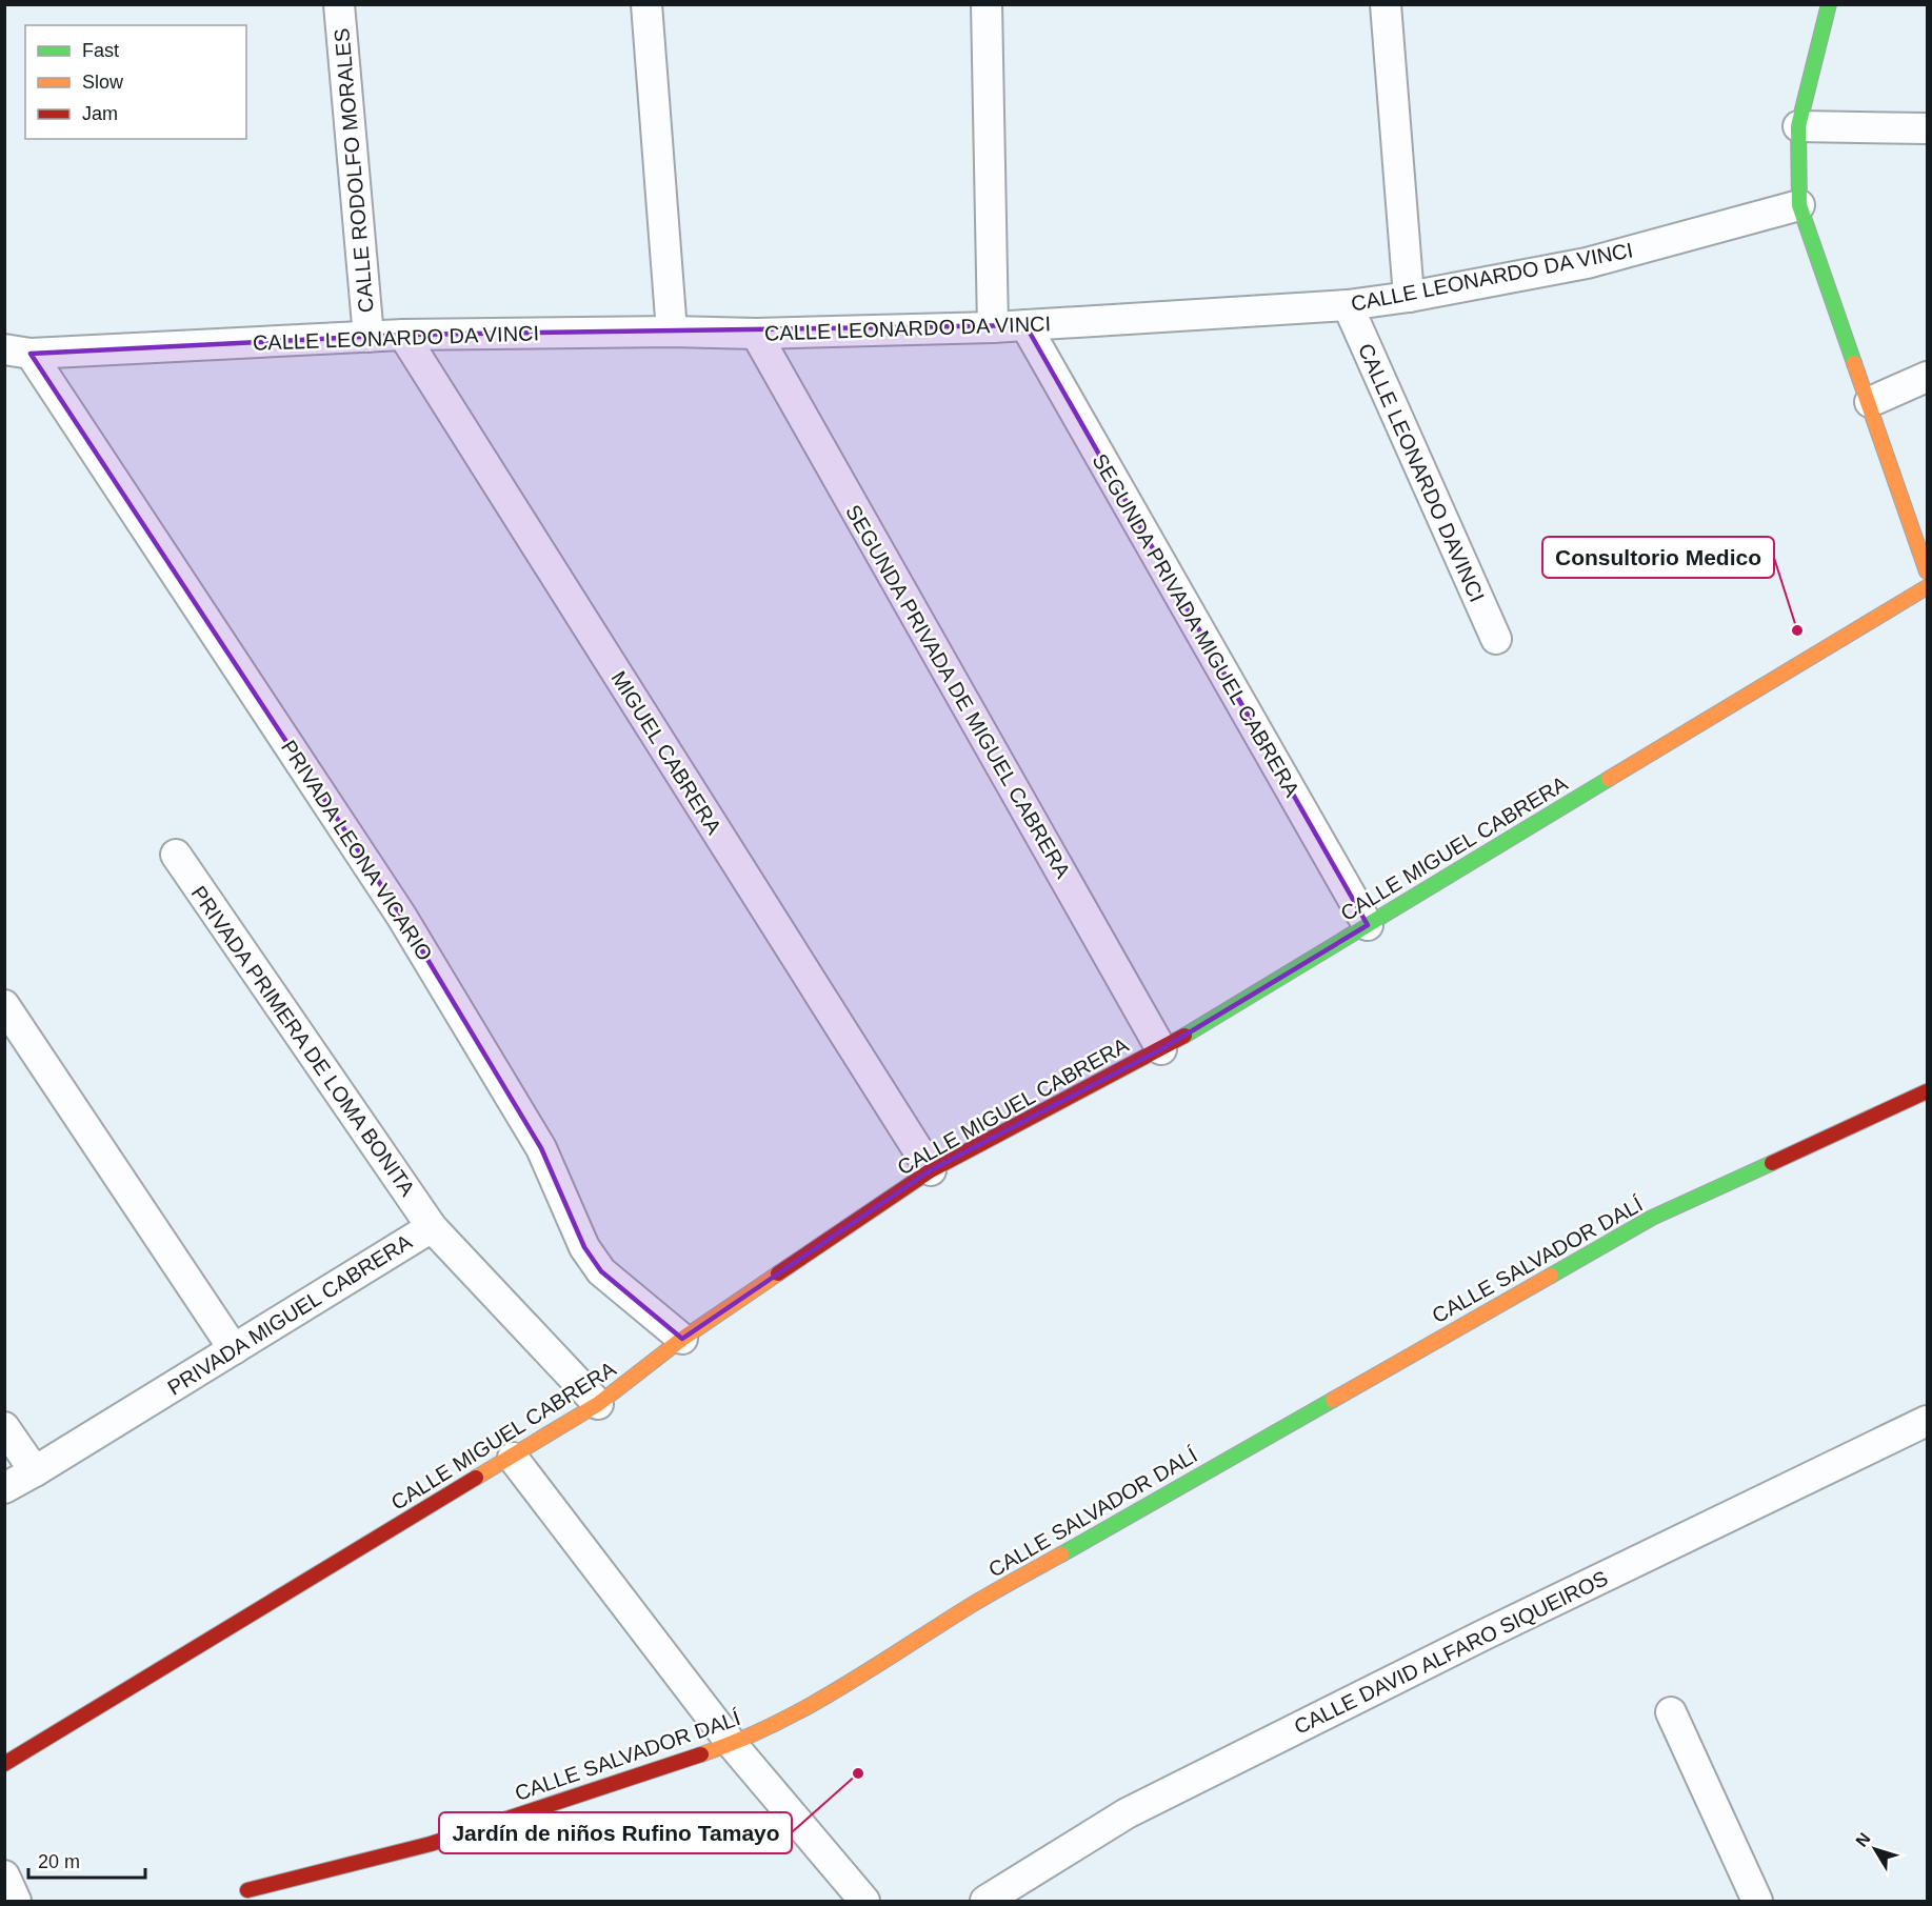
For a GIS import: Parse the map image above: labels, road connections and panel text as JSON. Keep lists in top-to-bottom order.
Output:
{
  "streets": {
    "street": [
      "CALLE RODOLFO MORALES",
      "CALLE LEONARDO DA VINCI",
      "CALLE LEONARDO DAVINCI",
      "SEGUNDA PRIVADA MIGUEL CABRERA",
      "SEGUNDA PRIVADA DE MIGUEL CABRERA",
      "MIGUEL CABRERA",
      "CALLE MIGUEL CABRERA",
      "PRIVADA LEONA VICARIO",
      "PRIVADA PRIMERA DE LOMA BONITA",
      "CALLE SALVADOR DALÍ",
      "PRIVADA MIGUEL CABRERA",
      "CALLE DAVID ALFARO SIQUEIROS"
    ]
  },
  "crossings": [
    ["CALLE RODOLFO MORALES", "CALLE LEONARDO DA VINCI"],
    ["CALLE LEONARDO DA VINCI", "CALLE LEONARDO DAVINCI"],
    ["CALLE LEONARDO DA VINCI", "SEGUNDA PRIVADA MIGUEL CABRERA"],
    ["CALLE LEONARDO DA VINCI", "SEGUNDA PRIVADA DE MIGUEL CABRERA"],
    ["CALLE LEONARDO DA VINCI", "MIGUEL CABRERA"],
    ["CALLE LEONARDO DA VINCI", "PRIVADA LEONA VICARIO"],
    ["SEGUNDA PRIVADA MIGUEL CABRERA", "CALLE MIGUEL CABRERA"],
    ["SEGUNDA PRIVADA DE MIGUEL CABRERA", "CALLE MIGUEL CABRERA"],
    ["MIGUEL CABRERA", "CALLE MIGUEL CABRERA"],
    ["CALLE MIGUEL CABRERA", "PRIVADA LEONA VICARIO"],
    ["CALLE MIGUEL CABRERA", "PRIVADA MIGUEL CABRERA"],
    ["PRIVADA PRIMERA DE LOMA BONITA", "PRIVADA MIGUEL CABRERA"]
  ],
  "places": ["Consultorio Medico", "Jardín de niños Rufino Tamayo"],
  "legend": ["Fast", "Slow", "Jam"],
  "scale_bar": "20 m",
  "north": "top left"
}
